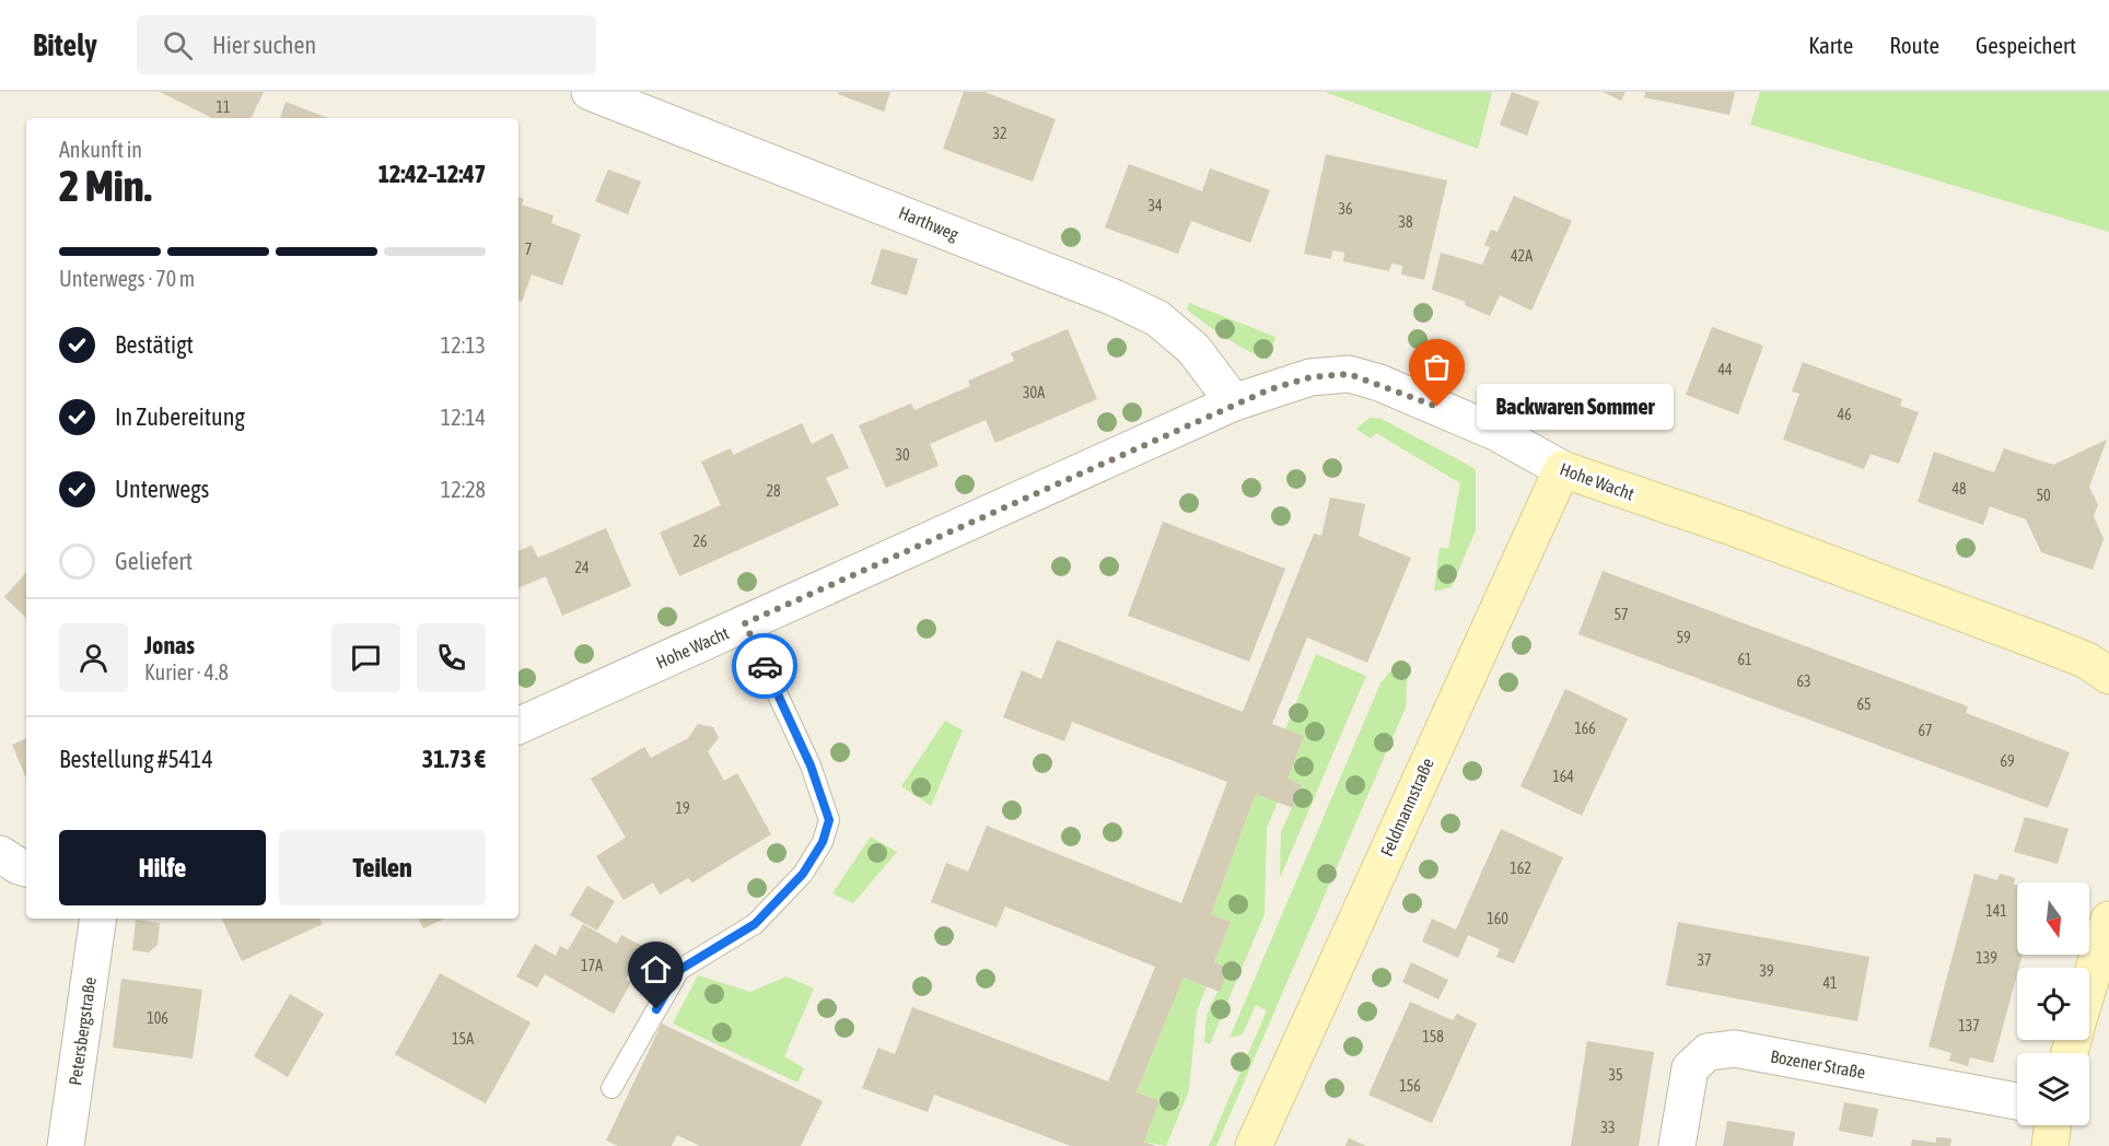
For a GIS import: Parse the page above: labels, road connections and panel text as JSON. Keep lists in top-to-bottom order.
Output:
{
  "streets": {
    "street": [
      "Harthweg",
      "Hohe Wacht",
      "Feldmannstraße",
      "Petersbergstraße",
      "Bozener Straße"
    ]
  },
  "crossings": [
    ["Harthweg", "Hohe Wacht"],
    ["Hohe Wacht", "Feldmannstraße"]
  ],
  "places": ["Backwaren Sommer"],
  "house_numbers": [
    "11",
    "32",
    "34",
    "36",
    "38",
    "7",
    "42A",
    "44",
    "30A",
    "46",
    "30",
    "48",
    "28",
    "50",
    "26",
    "24",
    "57",
    "59",
    "61",
    "63",
    "65",
    "166",
    "67",
    "69",
    "164",
    "19",
    "162",
    "141",
    "160",
    "139",
    "37",
    "17A",
    "39",
    "41",
    "106",
    "137",
    "158",
    "15A",
    "35",
    "156",
    "33"
  ],
  "north": "bottom",
  "page": {
    "header": "Bitely",
    "search": "Hier suchen",
    "nav": ["Karte", "Route", "Gespeichert"],
    "heading": ["2 Min.", "Ankunft in", "12:42–12:47"],
    "panel": [
      "Jonas",
      "Kurier · 4.8",
      "Bestellung #5414",
      "31.73 €"
    ],
    "bar": "Unterwegs · 70 m",
    "list": [
      ["Bestätigt", "12:13"],
      ["In Zubereitung", "12:14"],
      ["Unterwegs", "12:28"],
      "Geliefert"
    ],
    "bubble": "Backwaren Sommer",
    "buttons": ["Hilfe", "Teilen"]
  }
}
